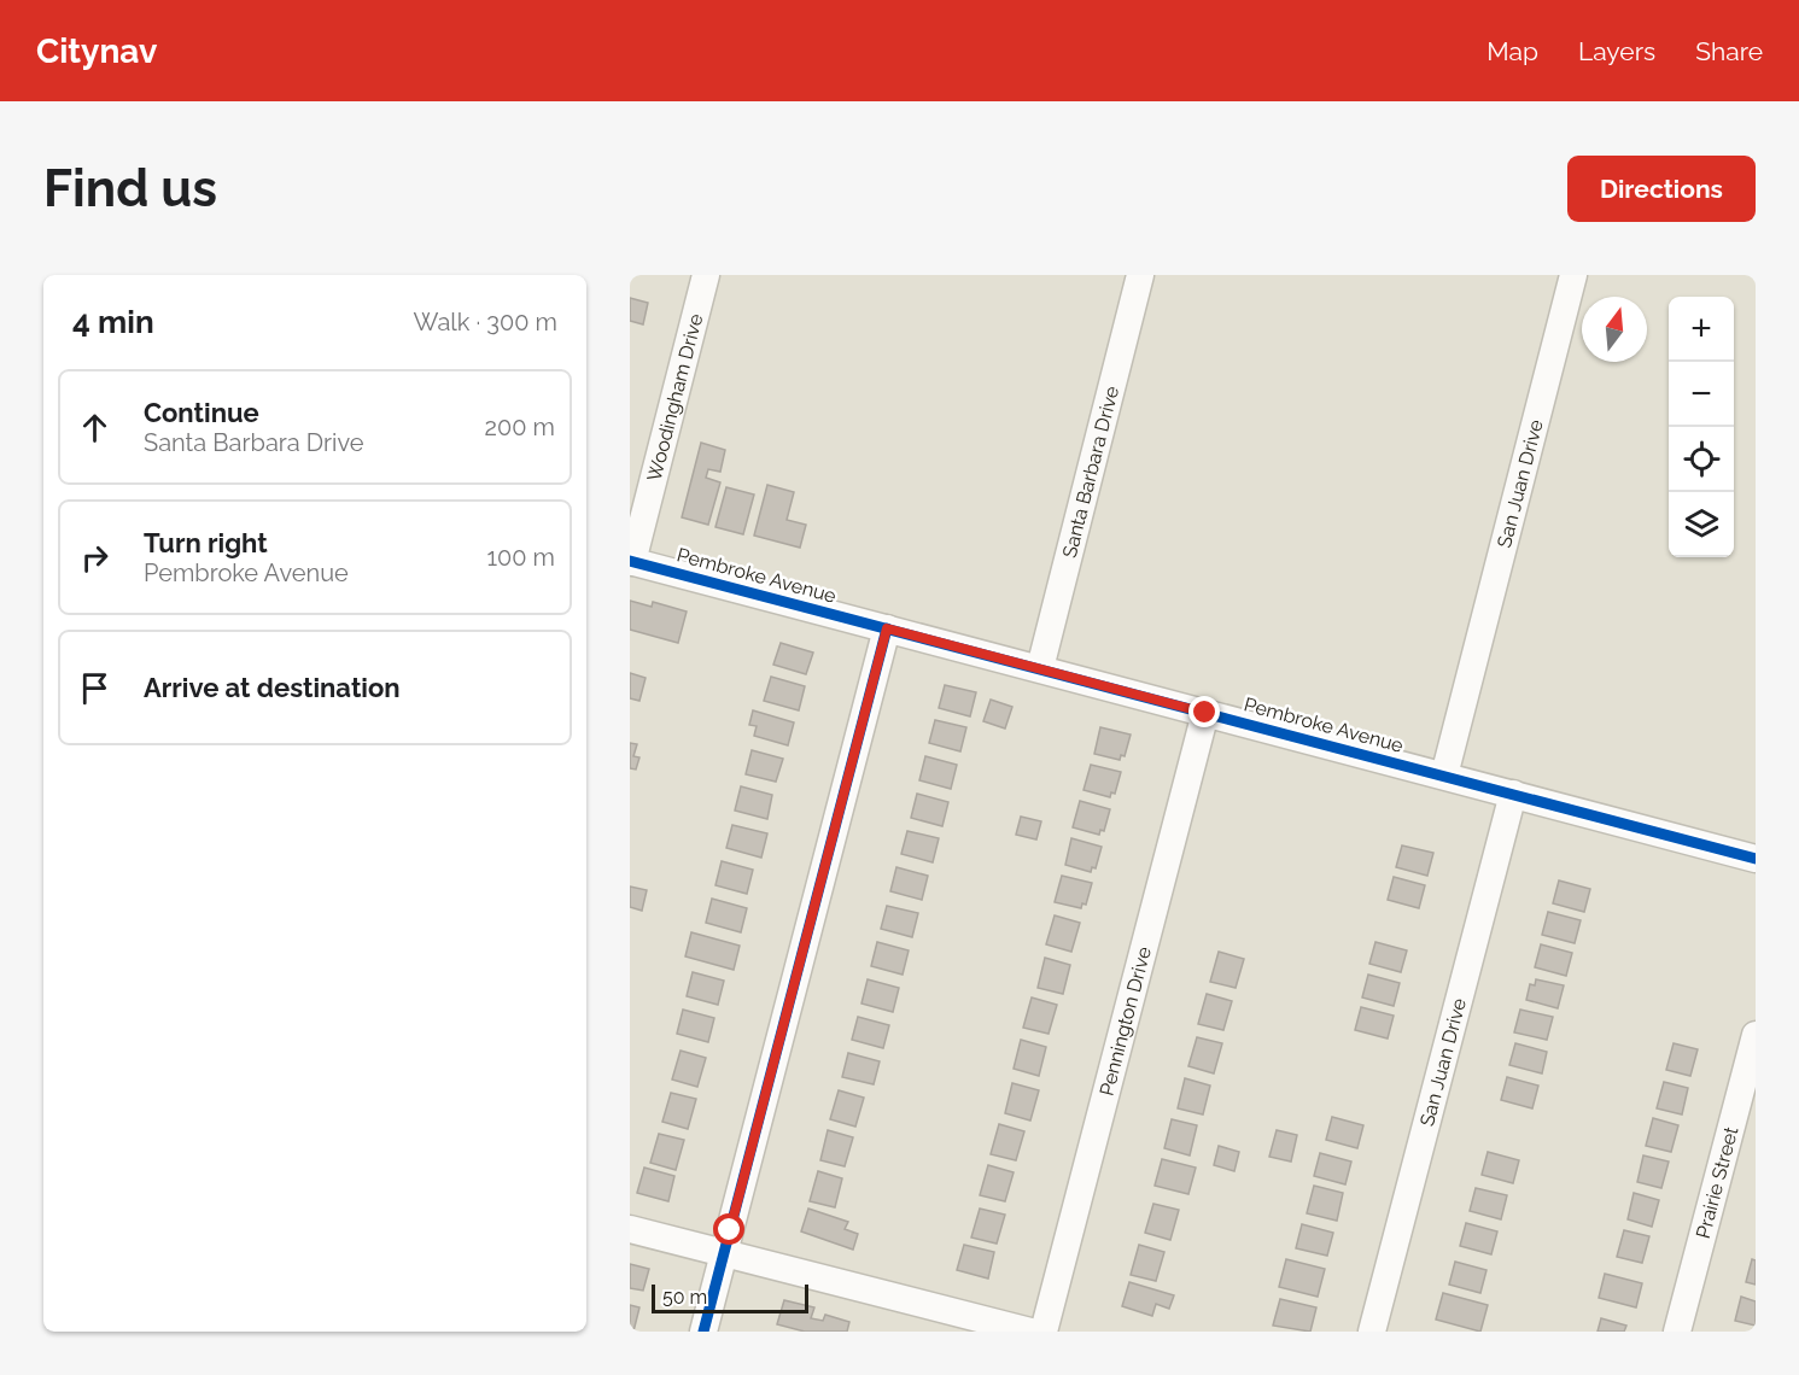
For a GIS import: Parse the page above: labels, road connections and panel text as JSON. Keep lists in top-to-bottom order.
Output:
{
  "streets": {
    "street": [
      "Woodingham Drive",
      "Santa Barbara Drive",
      "San Juan Drive",
      "Pembroke Avenue",
      "Pennington Drive",
      "Prairie Street"
    ]
  },
  "crossings": [
    ["Woodingham Drive", "Pembroke Avenue"],
    ["Santa Barbara Drive", "Pembroke Avenue"],
    ["San Juan Drive", "Pembroke Avenue"],
    ["Pembroke Avenue", "Pennington Drive"]
  ],
  "scale_bar": "50 m",
  "north": "top",
  "page": {
    "header": "Citynav",
    "nav": ["Map", "Layers", "Share"],
    "buttons": "Directions",
    "title": "Find us",
    "heading": ["4 min", "Walk · 300 m"],
    "map_buttons": ["+", "−"],
    "list": [
      ["Continue", "Santa Barbara Drive", "200 m"],
      ["Turn right", "Pembroke Avenue", "100 m"],
      "Arrive at destination"
    ],
    "scale": "50 m"
  }
}
